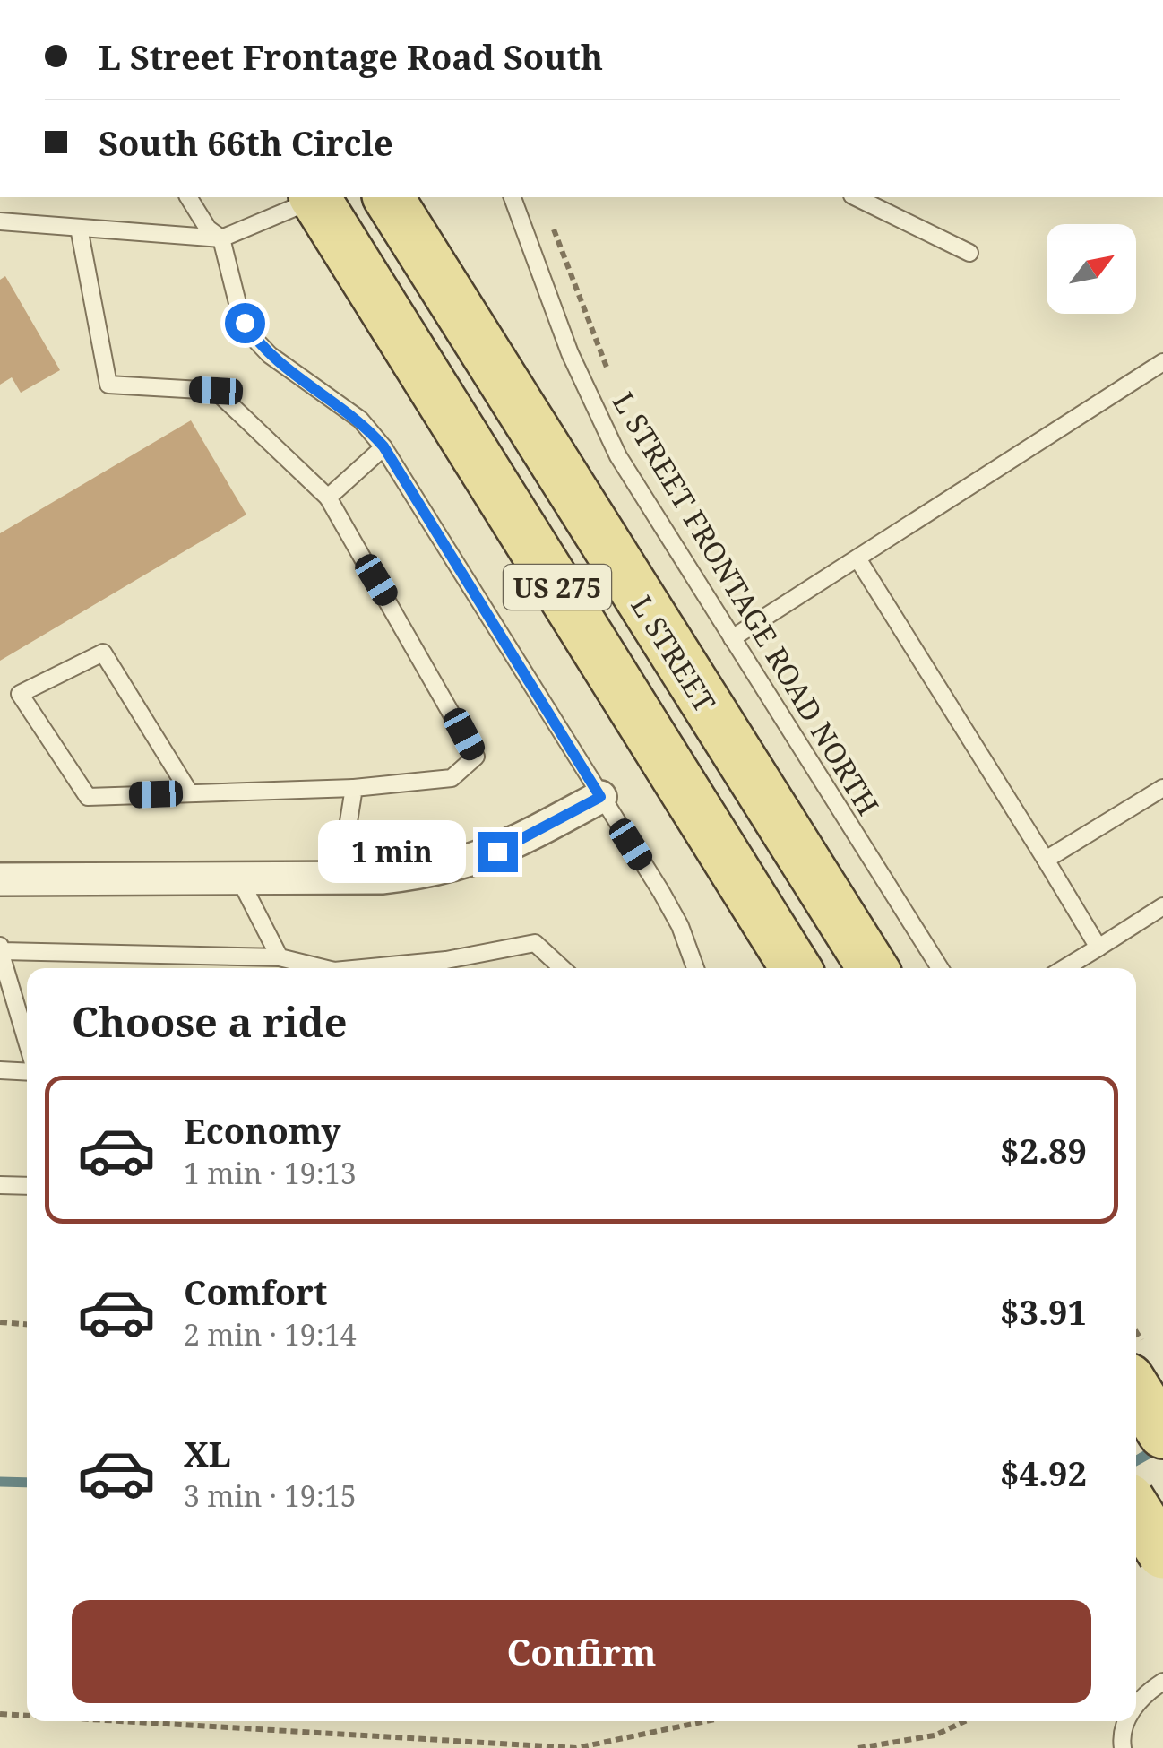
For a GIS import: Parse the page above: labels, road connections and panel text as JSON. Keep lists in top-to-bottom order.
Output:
{
  "streets": {
    "main road": ["US 275", "L STREET"],
    "lane": ["L STREET FRONTAGE ROAD NORTH"]
  },
  "north": "top right",
  "page": {
    "banner": ["L Street Frontage Road South", "South 66th Circle"],
    "bubble": "1 min",
    "heading": "Choose a ride",
    "list": [
      {
        "name": "Economy",
        "note": "1 min · 19:13",
        "value": "$2.89"
      },
      {
        "name": "Comfort",
        "note": "2 min · 19:14",
        "value": "$3.91"
      },
      {
        "name": "XL",
        "note": "3 min · 19:15",
        "value": "$4.92"
      }
    ],
    "buttons": "Confirm"
  }
}
